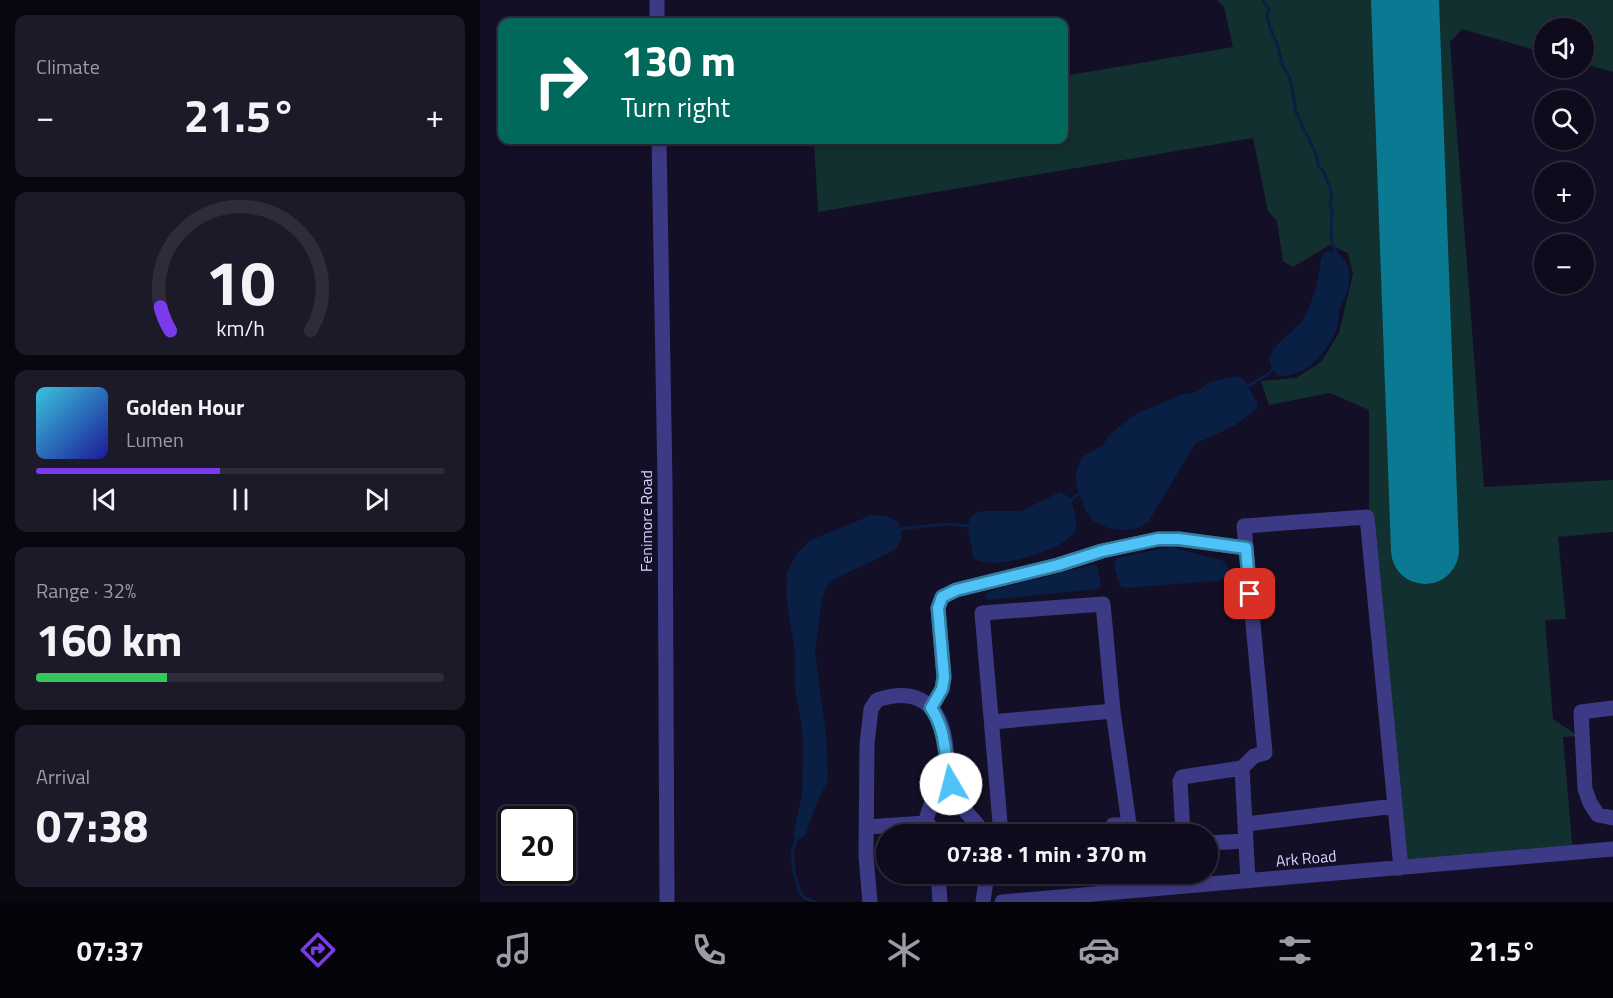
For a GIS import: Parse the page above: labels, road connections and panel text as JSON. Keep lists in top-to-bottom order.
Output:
{
  "streets": {
    "street": ["Fenimore Road", "Ark Road"]
  },
  "page": {
    "tile": [
      "Climate",
      ["Range · 32%", "160 km"],
      ["Arrival", "07:38"]
    ],
    "map_buttons": ["+", "−"],
    "turn": ["130 m", "Turn right"],
    "heat": ["−", "21.5°", "+"],
    "song": ["Golden Hour", "Lumen"],
    "limit": "20",
    "trip": "07:38 · 1 min · 370 m",
    "tabs": ["07:37", "21.5°"],
    "gauge": ["10", "km/h"]
  }
}
